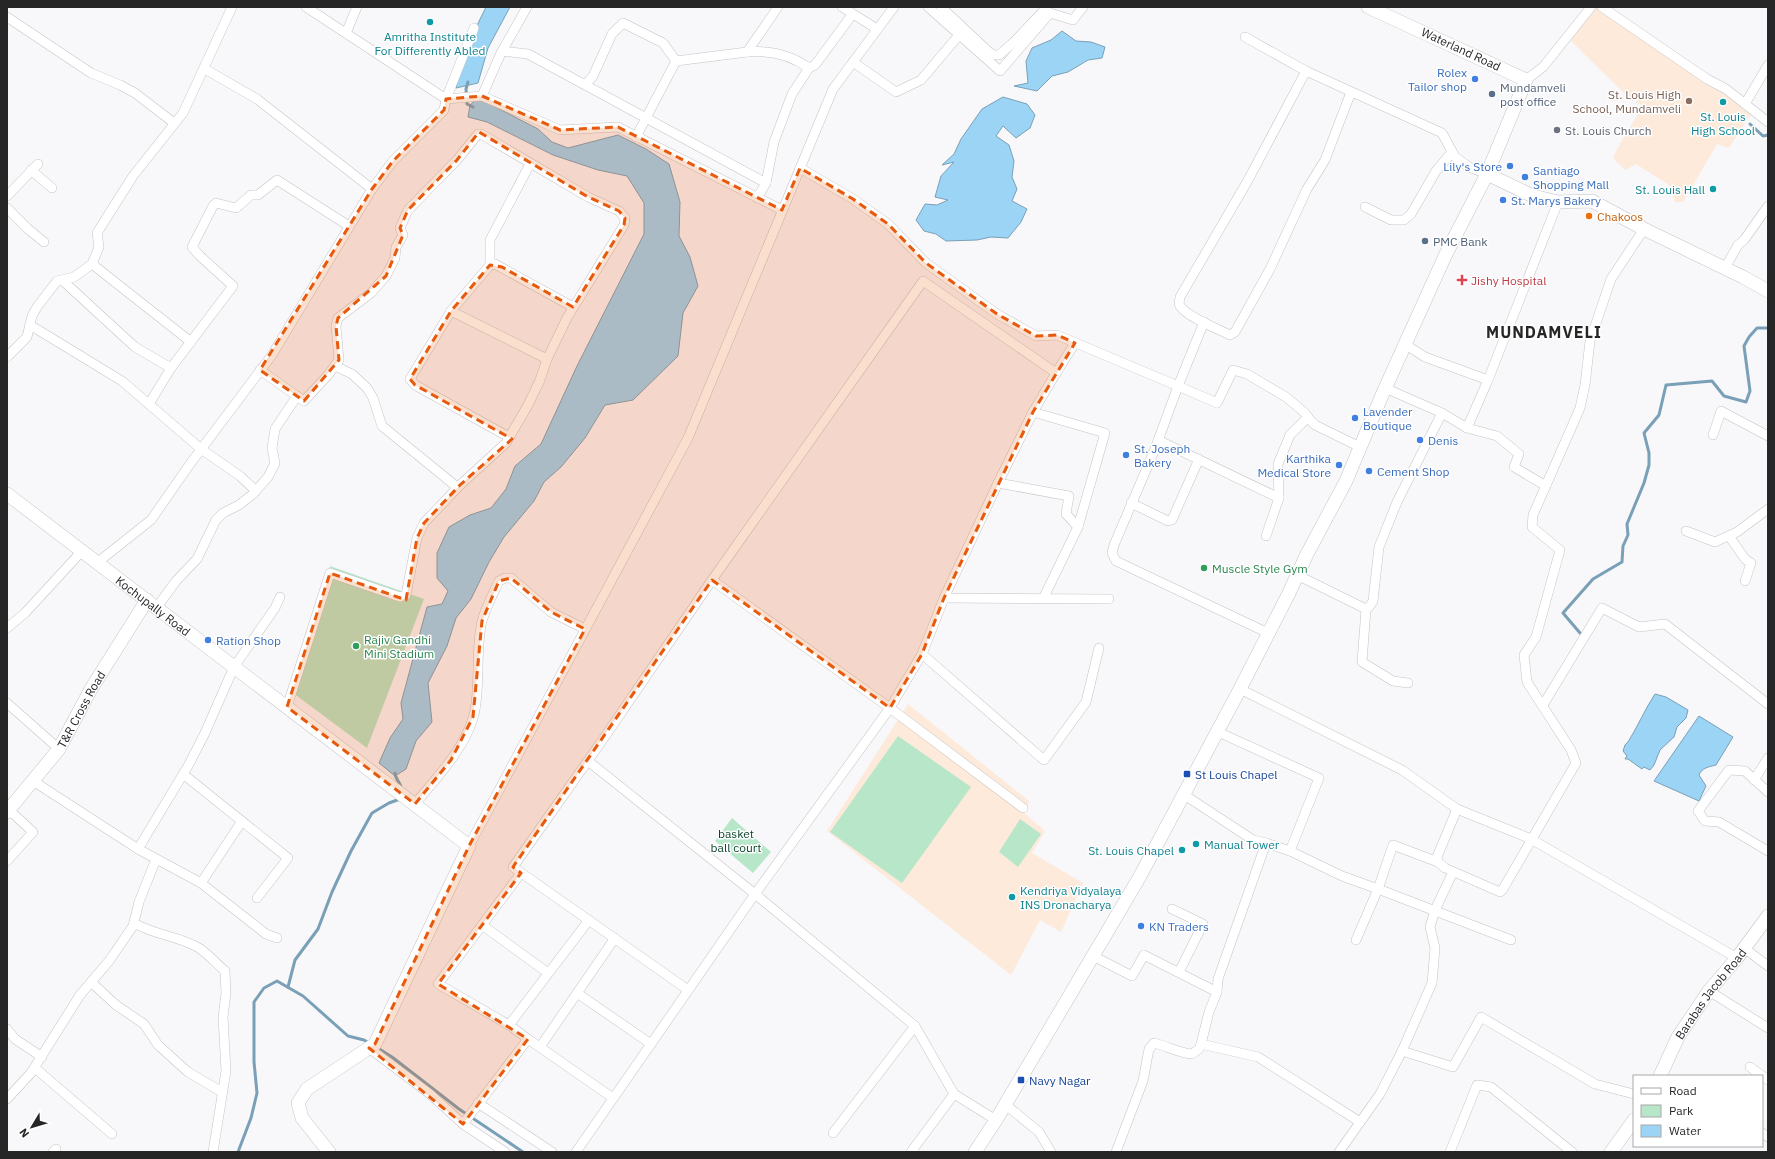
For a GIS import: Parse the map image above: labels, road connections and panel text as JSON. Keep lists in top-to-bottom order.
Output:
{
  "streets": {
    "main road": [
      "Waterland Road",
      "Kochupally Road",
      "T&R Cross Road",
      "Barabas Jacob Road"
    ]
  },
  "crossings": [
    ["Kochupally Road", "T&R Cross Road"]
  ],
  "districts": ["MUNDAMVELI"],
  "parks": ["basket ball court"],
  "places": {
    "other": [
      "Amritha Institute For Differently Abled",
      "Rolex Tailor shop",
      "Mundamveli post office",
      "St. Louis High School, Mundamveli",
      "St. Louis High School",
      "St. Louis Church",
      "Lily's Store",
      "Santiago Shopping Mall",
      "St. Louis Hall",
      "St. Marys Bakery",
      "Chakoos",
      "PMC Bank",
      "Lavender Boutique",
      "Denis",
      "St. Joseph Bakery",
      "Karthika Medical Store",
      "Cement Shop",
      "Muscle Style Gym",
      "Ration Shop",
      "Rajiv Gandhi Mini Stadium",
      "Manual Tower",
      "St. Louis Chapel",
      "Kendriya Vidyalaya INS Dronacharya",
      "KN Traders"
    ],
    "health": ["Jishy Hospital"],
    "transit": ["St Louis Chapel", "Navy Nagar"]
  },
  "legend": ["Road", "Park", "Water"],
  "north": "bottom left"
}
